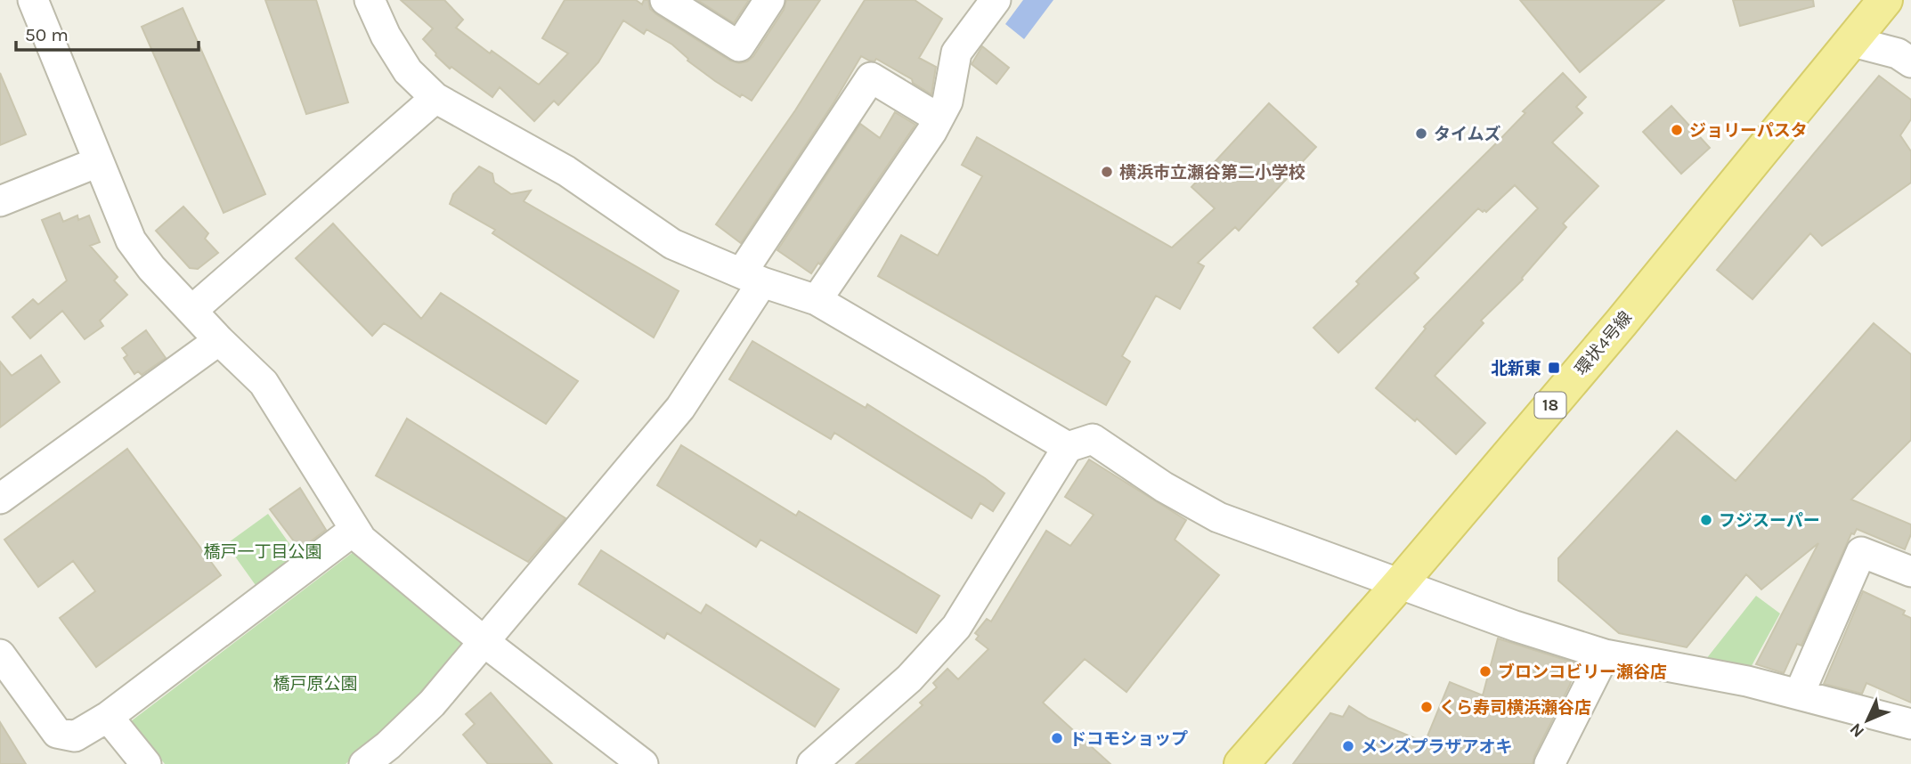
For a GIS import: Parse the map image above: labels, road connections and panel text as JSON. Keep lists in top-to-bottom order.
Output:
{
  "streets": {
    "main road": ["環状4号線", "18"]
  },
  "parks": ["橋戸一丁目公園", "橋戸原公園"],
  "places": {
    "other": [
      "ジョリーパスタ",
      "タイムズ",
      "横浜市立瀬谷第二小学校",
      "フジスーパー",
      "ブロンコビリー瀬谷店",
      "くら寿司横浜瀬谷店",
      "ドコモショップ",
      "メンズプラザアオキ"
    ],
    "transit": ["北新東"]
  },
  "scale_bar": "50 m",
  "north": "bottom left"
}
